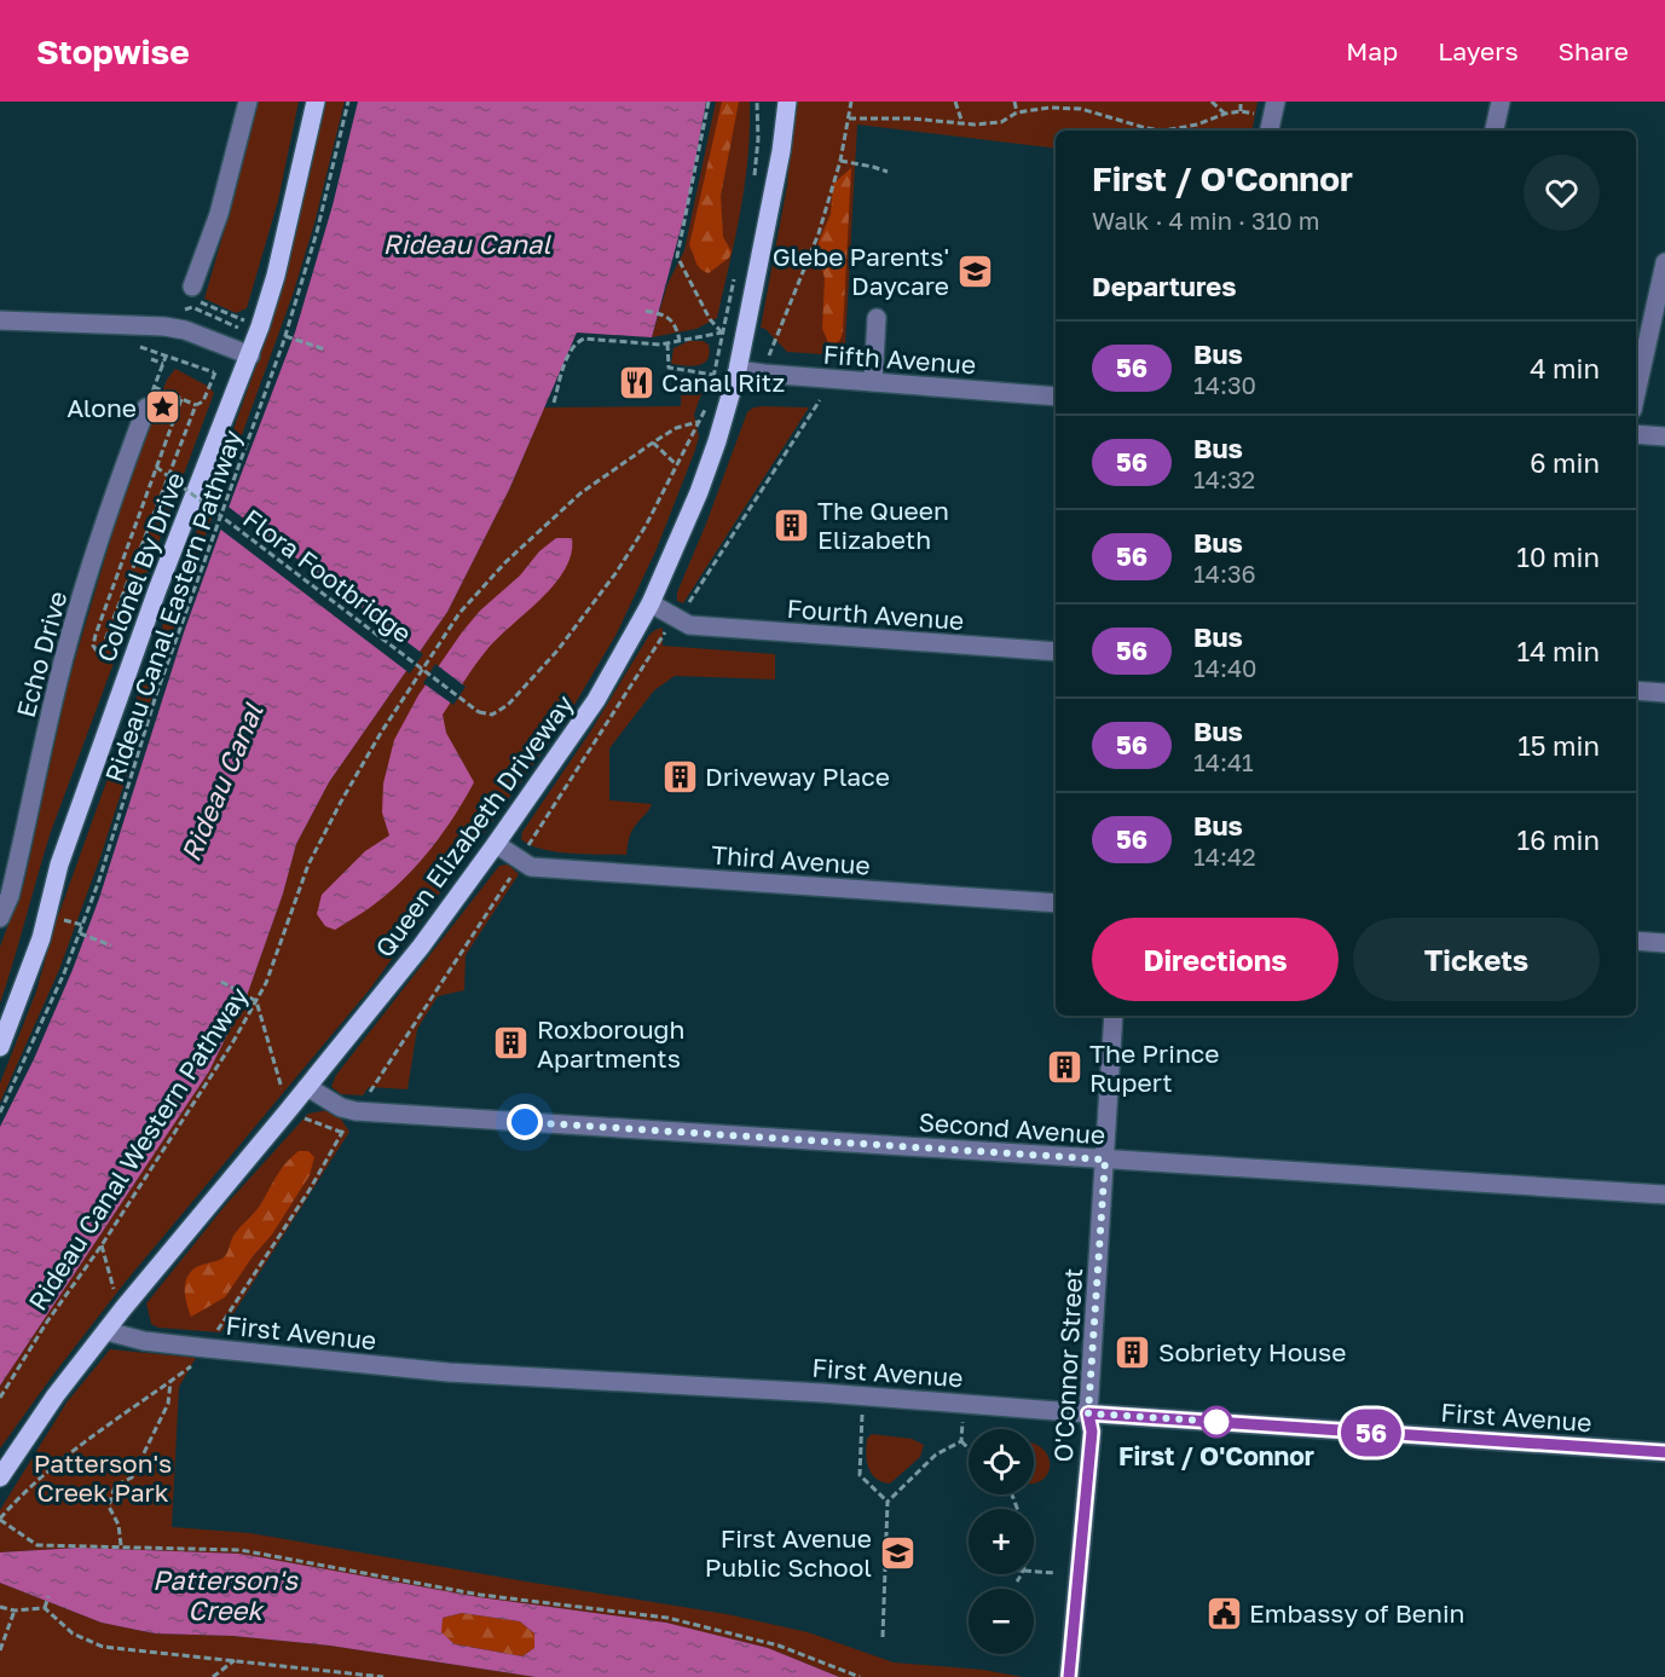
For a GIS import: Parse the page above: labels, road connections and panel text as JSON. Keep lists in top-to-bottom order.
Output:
{
  "streets": {
    "main road": ["Colonel By Drive", "Queen Elizabeth Driveway"],
    "street": [
      "Fifth Avenue",
      "Fourth Avenue",
      "Echo Drive",
      "Third Avenue",
      "Second Avenue",
      "First Avenue",
      "O'Connor Street"
    ],
    "path": ["Flora Footbridge", "Rideau Canal Eastern Pathway", "Rideau Canal Western Pathway"]
  },
  "crossings": [
    ["Fifth Avenue", "Queen Elizabeth Driveway"],
    ["Flora Footbridge", "Rideau Canal Western Pathway"],
    ["Fourth Avenue", "Queen Elizabeth Driveway"],
    ["Queen Elizabeth Driveway", "Third Avenue"],
    ["Queen Elizabeth Driveway", "Second Avenue"],
    ["Queen Elizabeth Driveway", "First Avenue"],
    ["Second Avenue", "O'Connor Street"],
    ["First Avenue", "O'Connor Street"]
  ],
  "water": ["Rideau Canal", "Patterson's Creek"],
  "parks": ["Patterson's Creek Park"],
  "places": {
    "school or university": ["Glebe Parents' Daycare", "First Avenue Public School"],
    "restaurant": ["Canal Ritz"],
    "place": ["Alone"],
    "building": [
      "The Queen Elizabeth",
      "Driveway Place",
      "Roxborough Apartments",
      "The Prince Rupert",
      "Sobriety House"
    ],
    "other": ["First / O'Connor"],
    "public building": ["Embassy of Benin"]
  },
  "lines": ["bus line 56"],
  "page": {
    "header": "Stopwise",
    "nav": ["Map", "Layers", "Share"],
    "on_map": "56",
    "heading": [
      ["First / O'Connor", "Walk · 4 min · 310 m"],
      "Departures"
    ],
    "list": [
      {
        "mark": "56",
        "name": "Bus",
        "note": "14:30",
        "value": "4 min"
      },
      {
        "mark": "56",
        "name": "Bus",
        "note": "14:32",
        "value": "6 min"
      },
      {
        "mark": "56",
        "name": "Bus",
        "note": "14:36",
        "value": "10 min"
      },
      {
        "mark": "56",
        "name": "Bus",
        "note": "14:40",
        "value": "14 min"
      },
      {
        "mark": "56",
        "name": "Bus",
        "note": "14:41",
        "value": "15 min"
      },
      {
        "mark": "56",
        "name": "Bus",
        "note": "14:42",
        "value": "16 min"
      }
    ],
    "buttons": ["Directions", "Tickets"],
    "map_buttons": ["+", "−"]
  }
}
